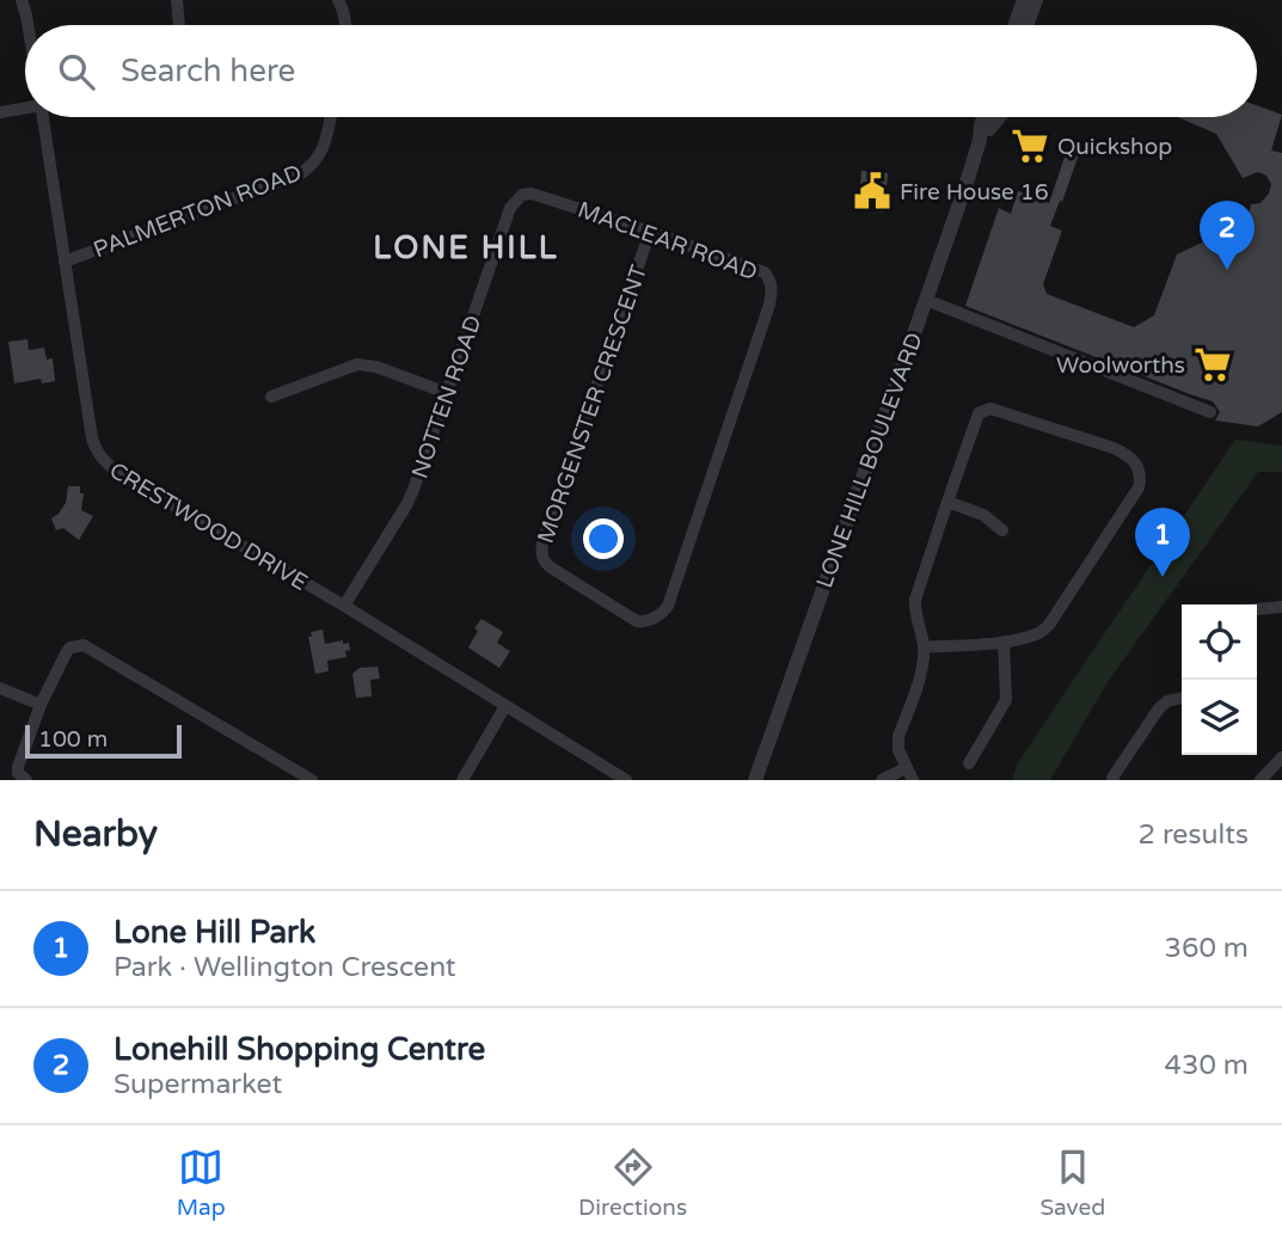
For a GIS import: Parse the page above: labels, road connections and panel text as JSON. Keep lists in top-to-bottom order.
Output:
{
  "streets": {
    "street": [
      "PALMERTON ROAD",
      "MACLEAR ROAD",
      "NOTTEN ROAD",
      "MORGENSTER CRESCENT",
      "LONE HILL BOULEVARD",
      "CRESTWOOD DRIVE"
    ]
  },
  "crossings": [
    ["PALMERTON ROAD", "CRESTWOOD DRIVE"],
    ["MACLEAR ROAD", "NOTTEN ROAD"],
    ["MACLEAR ROAD", "MORGENSTER CRESCENT"],
    ["NOTTEN ROAD", "CRESTWOOD DRIVE"]
  ],
  "districts": ["LONE HILL"],
  "places": {
    "supermarket": ["Quickshop", "Woolworths"],
    "public building": ["Fire House 16"]
  },
  "scale_bar": "100 m",
  "page": {
    "search": "Search here",
    "pins": ["2", "1"],
    "scale": "100 m",
    "heading": ["Nearby", "2 results"],
    "list": [
      {
        "mark": "1",
        "name": "Lone Hill Park",
        "note": "Park · Wellington Crescent",
        "value": "360 m"
      },
      {
        "mark": "2",
        "name": "Lonehill Shopping Centre",
        "note": "Supermarket",
        "value": "430 m"
      }
    ],
    "nav": ["Map", "Directions", "Saved"]
  }
}
